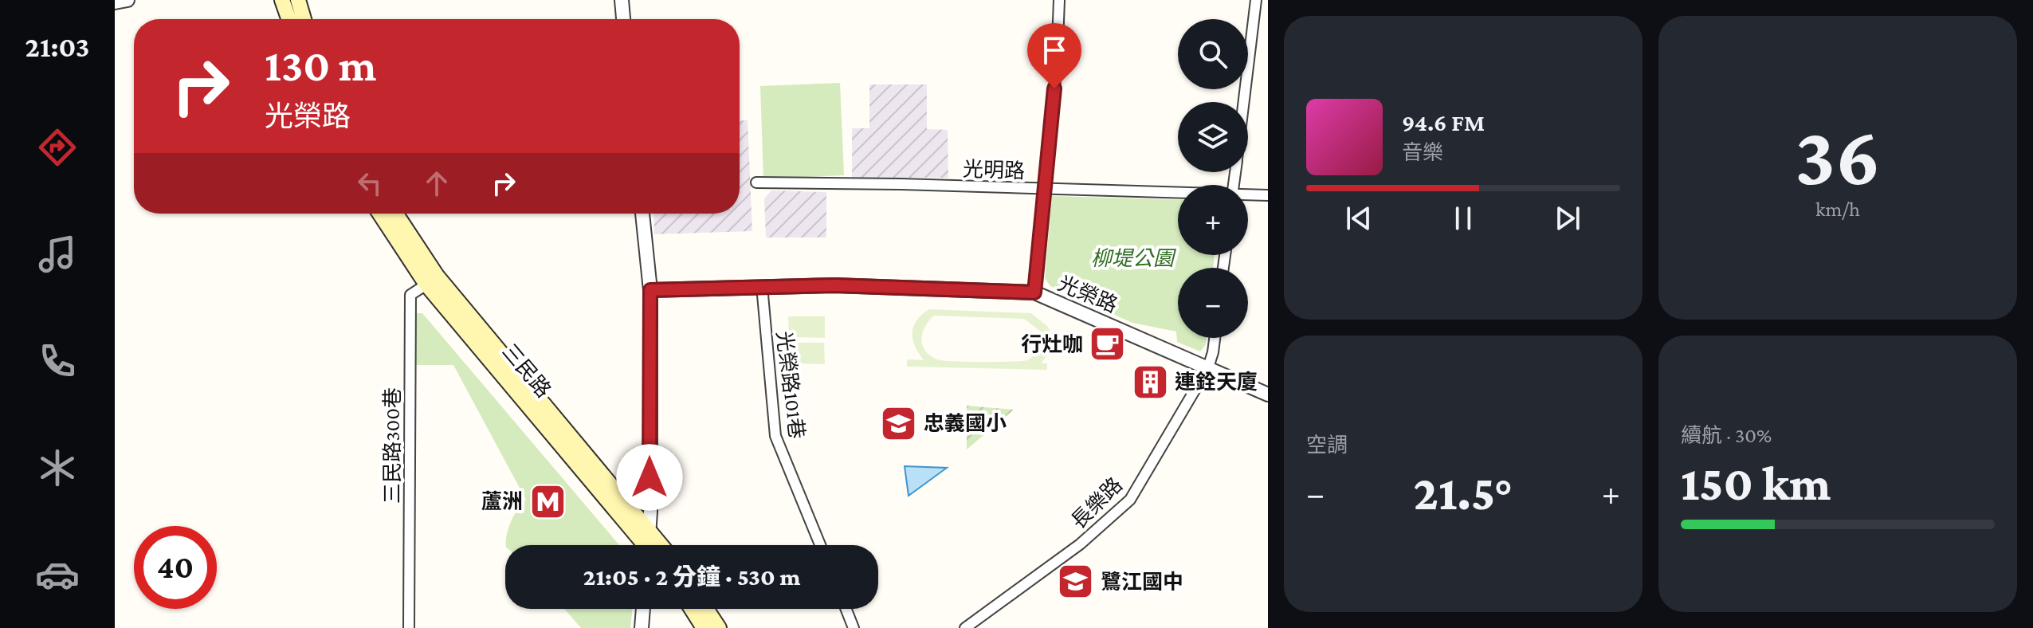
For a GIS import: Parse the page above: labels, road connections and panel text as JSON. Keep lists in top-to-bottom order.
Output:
{
  "streets": {
    "main road": ["三民路"],
    "street": [
      "光明路",
      "光榮路",
      "光榮路101巷",
      "三民路300巷",
      "長樂路"
    ]
  },
  "crossings": [
    ["光榮路", "光榮路101巷"],
    ["光榮路", "長樂路"],
    ["三民路", "三民路300巷"]
  ],
  "parks": ["柳堤公園"],
  "places": {
    "cafe": ["行灶咖"],
    "building": ["連銓天廈"],
    "school or university": ["忠義國小", "鷺江國中"],
    "metro station": ["蘆洲"]
  },
  "page": {
    "tabs": "21:03",
    "tile": [
      ["36", "km/h"],
      "空調",
      ["續航 · 30%", "150 km"]
    ],
    "map_buttons": ["+", "−"],
    "turn": ["130 m", "光榮路"],
    "song": ["94.6 FM", "音樂"],
    "heat": ["−", "21.5°", "+"],
    "limit": "40",
    "trip": "21:05 · 2 分鐘 · 530 m"
  }
}
